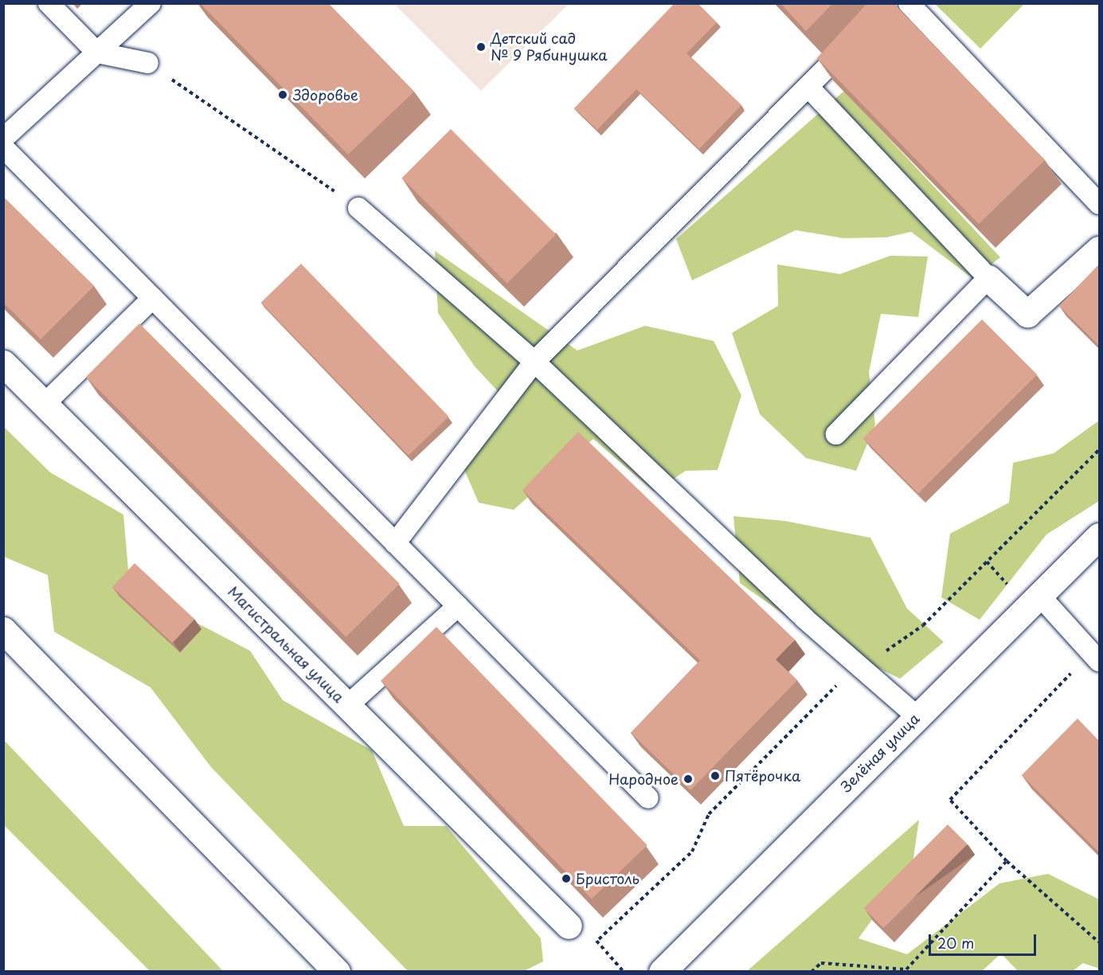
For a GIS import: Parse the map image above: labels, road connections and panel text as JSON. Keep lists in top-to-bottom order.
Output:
{
  "streets": {
    "main road": ["Магистральная улица", "Зелёная улица"]
  },
  "places": [
    "Детский сад № 9 Рябинушка",
    "Здоровье",
    "Пятёрочка",
    "Народное",
    "Бристоль"
  ],
  "scale_bar": "20 m"
}
